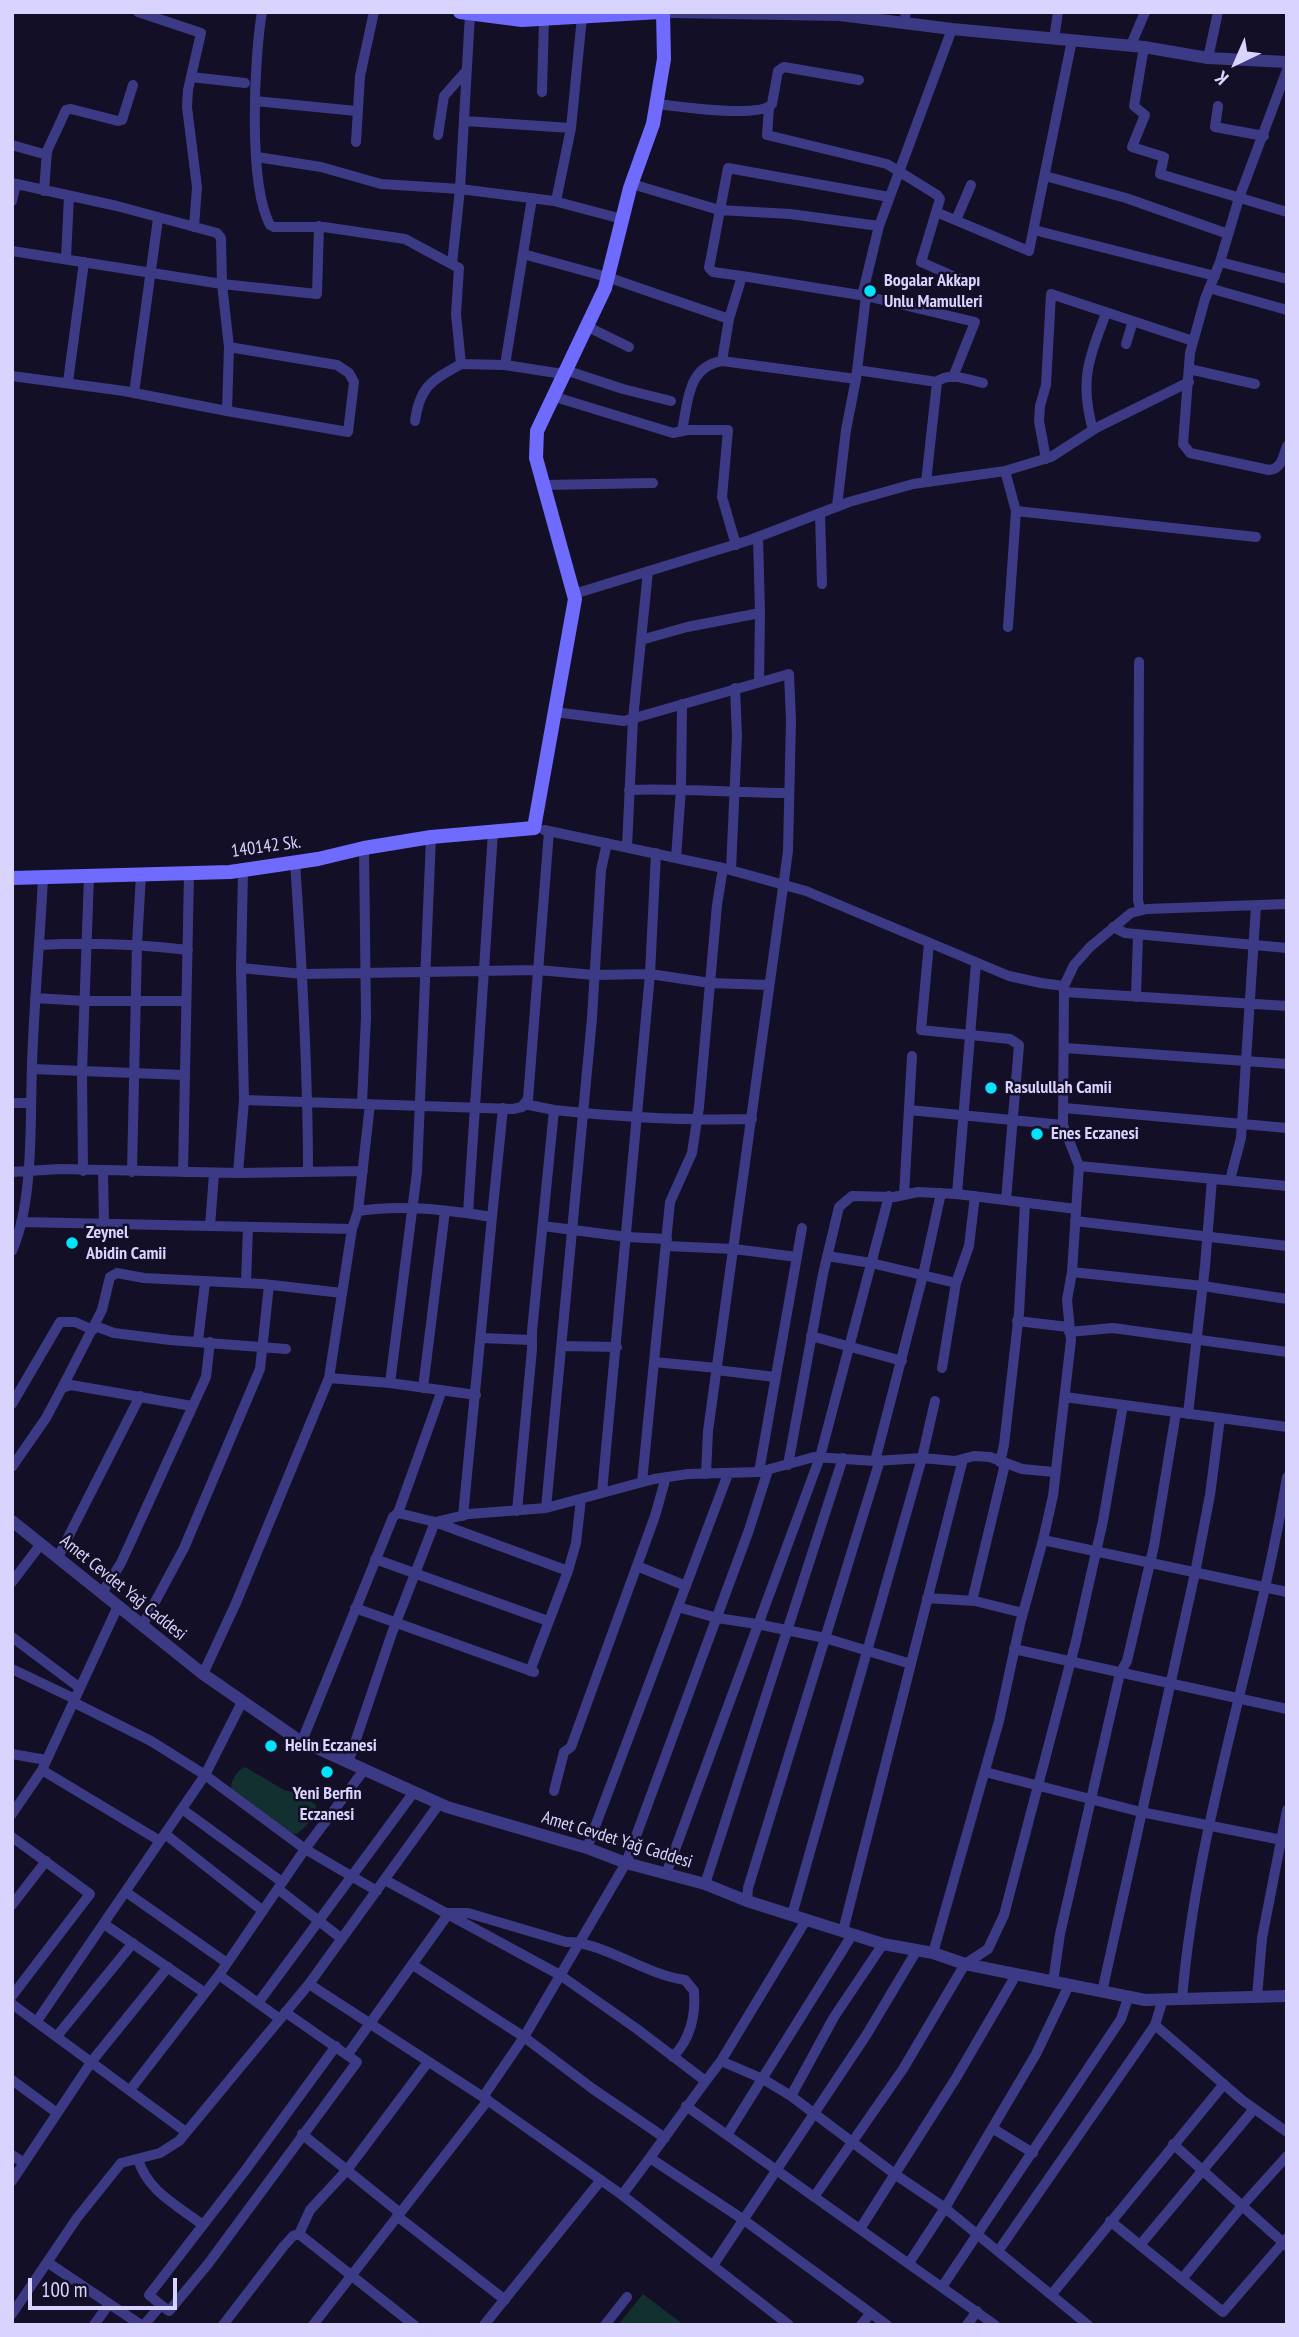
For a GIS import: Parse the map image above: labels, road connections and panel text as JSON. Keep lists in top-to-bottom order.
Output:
{
  "streets": {
    "main road": ["140142 Sk."],
    "street": ["Amet Cevdet Yağ Caddesi"]
  },
  "places": [
    "Bogalar Akkapı Unlu Mamulleri",
    "Rasulullah Camii",
    "Enes Eczanesi",
    "Zeynel Abidin Camii",
    "Helin Eczanesi",
    "Yeni Berfin Eczanesi"
  ],
  "scale_bar": "100 m",
  "north": "bottom left"
}
